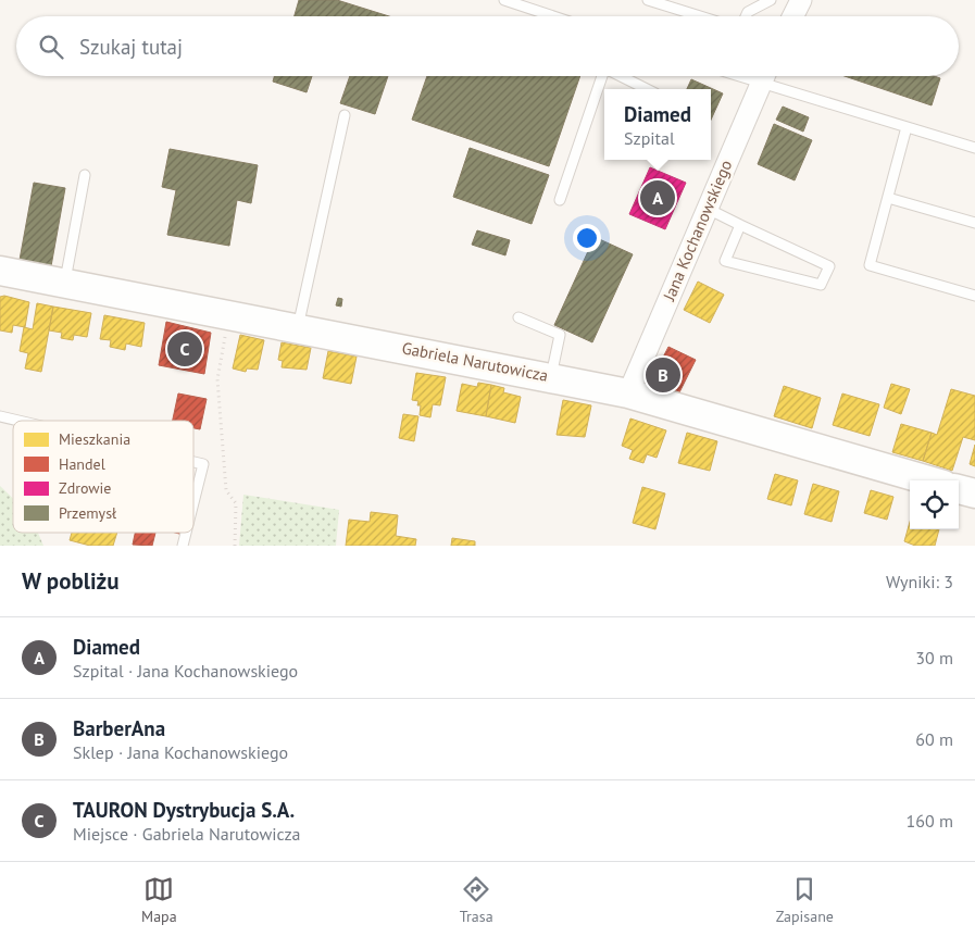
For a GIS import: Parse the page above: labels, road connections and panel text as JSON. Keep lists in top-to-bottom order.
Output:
{
  "streets": {
    "street": ["Jana Kochanowskiego", "Gabriela Narutowicza"]
  },
  "crossings": [
    ["Jana Kochanowskiego", "Gabriela Narutowicza"]
  ],
  "legend": [
    "Mieszkania",
    "Handel",
    "Zdrowie",
    "Przemysł"
  ],
  "page": {
    "search": "Szukaj tutaj",
    "popup": ["Diamed", "Szpital"],
    "pins": ["A", "C", "B"],
    "heading": ["W pobliżu", "Wyniki: 3"],
    "list": [
      {
        "mark": "A",
        "name": "Diamed",
        "note": "Szpital · Jana Kochanowskiego",
        "value": "30 m"
      },
      {
        "mark": "B",
        "name": "BarberAna",
        "note": "Sklep · Jana Kochanowskiego",
        "value": "60 m"
      },
      {
        "mark": "C",
        "name": "TAURON Dystrybucja S.A.",
        "note": "Miejsce · Gabriela Narutowicza",
        "value": "160 m"
      }
    ],
    "nav": ["Mapa", "Trasa", "Zapisane"]
  }
}
